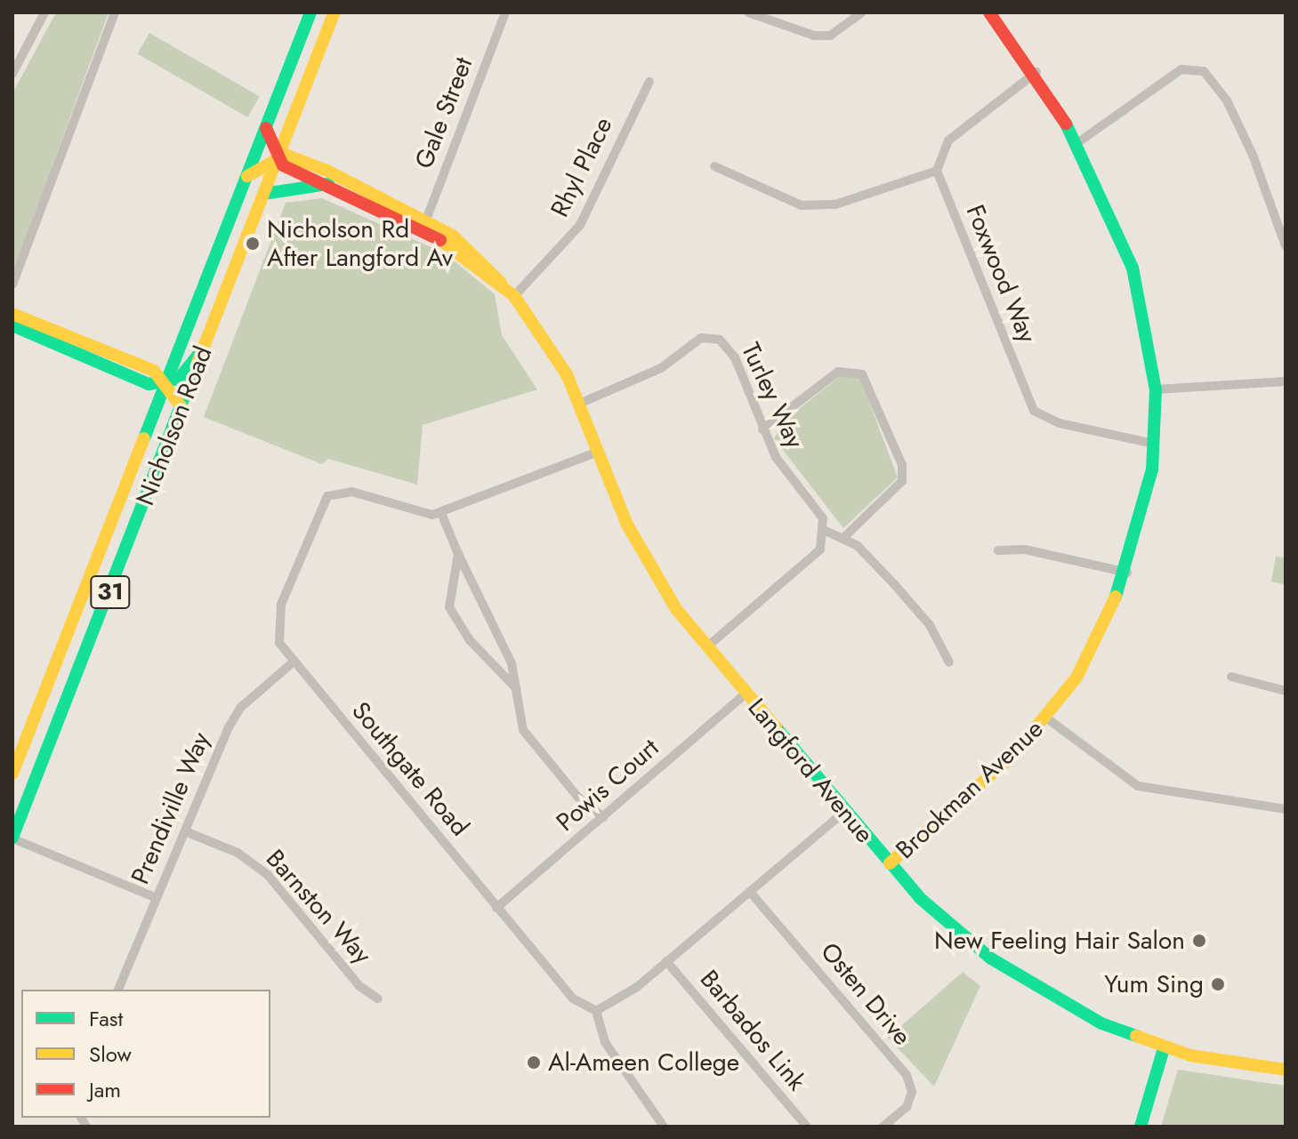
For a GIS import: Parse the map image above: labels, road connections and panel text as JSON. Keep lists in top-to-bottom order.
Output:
{
  "streets": {
    "main road": [
      "Nicholson Road",
      "31",
      "Langford Avenue",
      "Brookman Avenue"
    ],
    "street": [
      "Gale Street",
      "Rhyl Place",
      "Foxwood Way",
      "Turley Way",
      "Southgate Road",
      "Powis Court",
      "Prendiville Way",
      "Barnston Way",
      "Osten Drive",
      "Barbados Link"
    ]
  },
  "crossings": [
    ["Gale Street", "Langford Avenue"],
    ["Rhyl Place", "Langford Avenue"],
    ["Foxwood Way", "Brookman Avenue"],
    ["Turley Way", "Langford Avenue"],
    ["Nicholson Road", "Langford Avenue"],
    ["Southgate Road", "Langford Avenue"],
    ["Southgate Road", "Powis Court"],
    ["Southgate Road", "Prendiville Way"],
    ["Langford Avenue", "Powis Court"],
    ["Langford Avenue", "Brookman Avenue"],
    ["Prendiville Way", "Barnston Way"]
  ],
  "places": [
    "Nicholson Rd After Langford Av",
    "New Feeling Hair Salon",
    "Yum Sing",
    "Al-Ameen College"
  ],
  "legend": ["Fast", "Slow", "Jam"]
}
